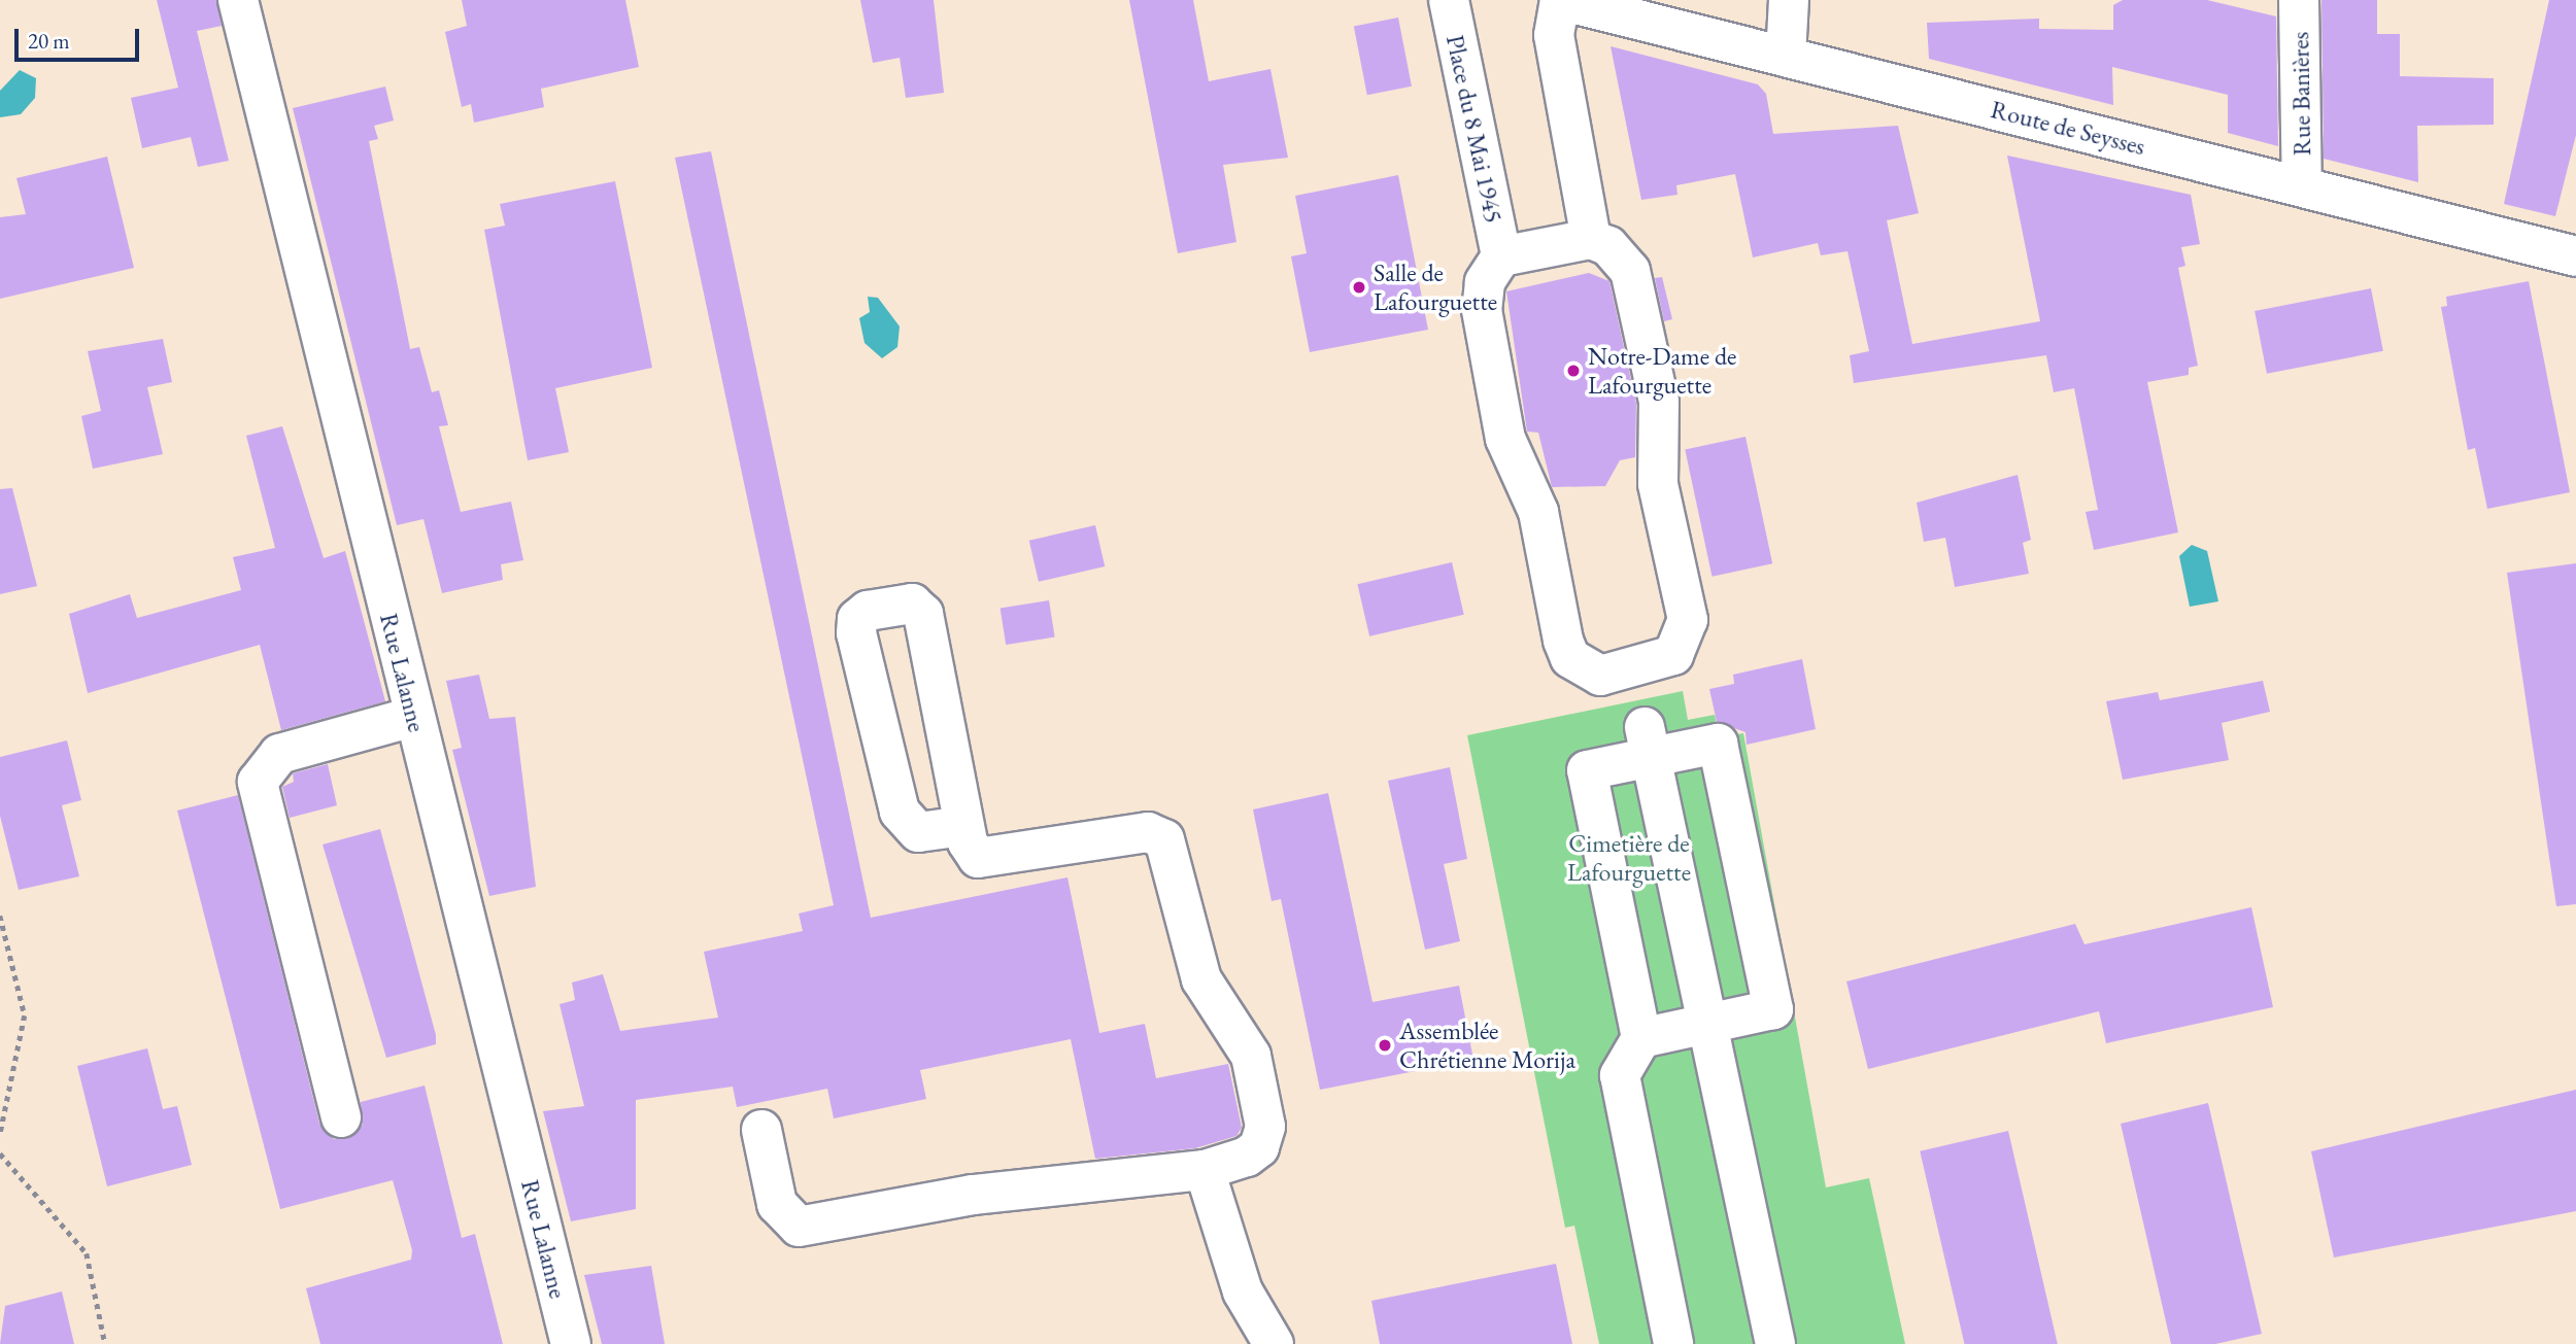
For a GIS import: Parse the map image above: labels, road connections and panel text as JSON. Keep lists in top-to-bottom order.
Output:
{
  "streets": {
    "street": [
      "Rue Banières",
      "Route de Seysses",
      "Place du 8 Mai 1945",
      "Rue Lalanne"
    ]
  },
  "crossings": [
    ["Rue Banières", "Route de Seysses"]
  ],
  "parks": ["Cimetière de Lafourguette"],
  "places": ["Salle de Lafourguette", "Notre-Dame de Lafourguette", "Assemblée Chrétienne Morija"],
  "scale_bar": "20 m"
}
